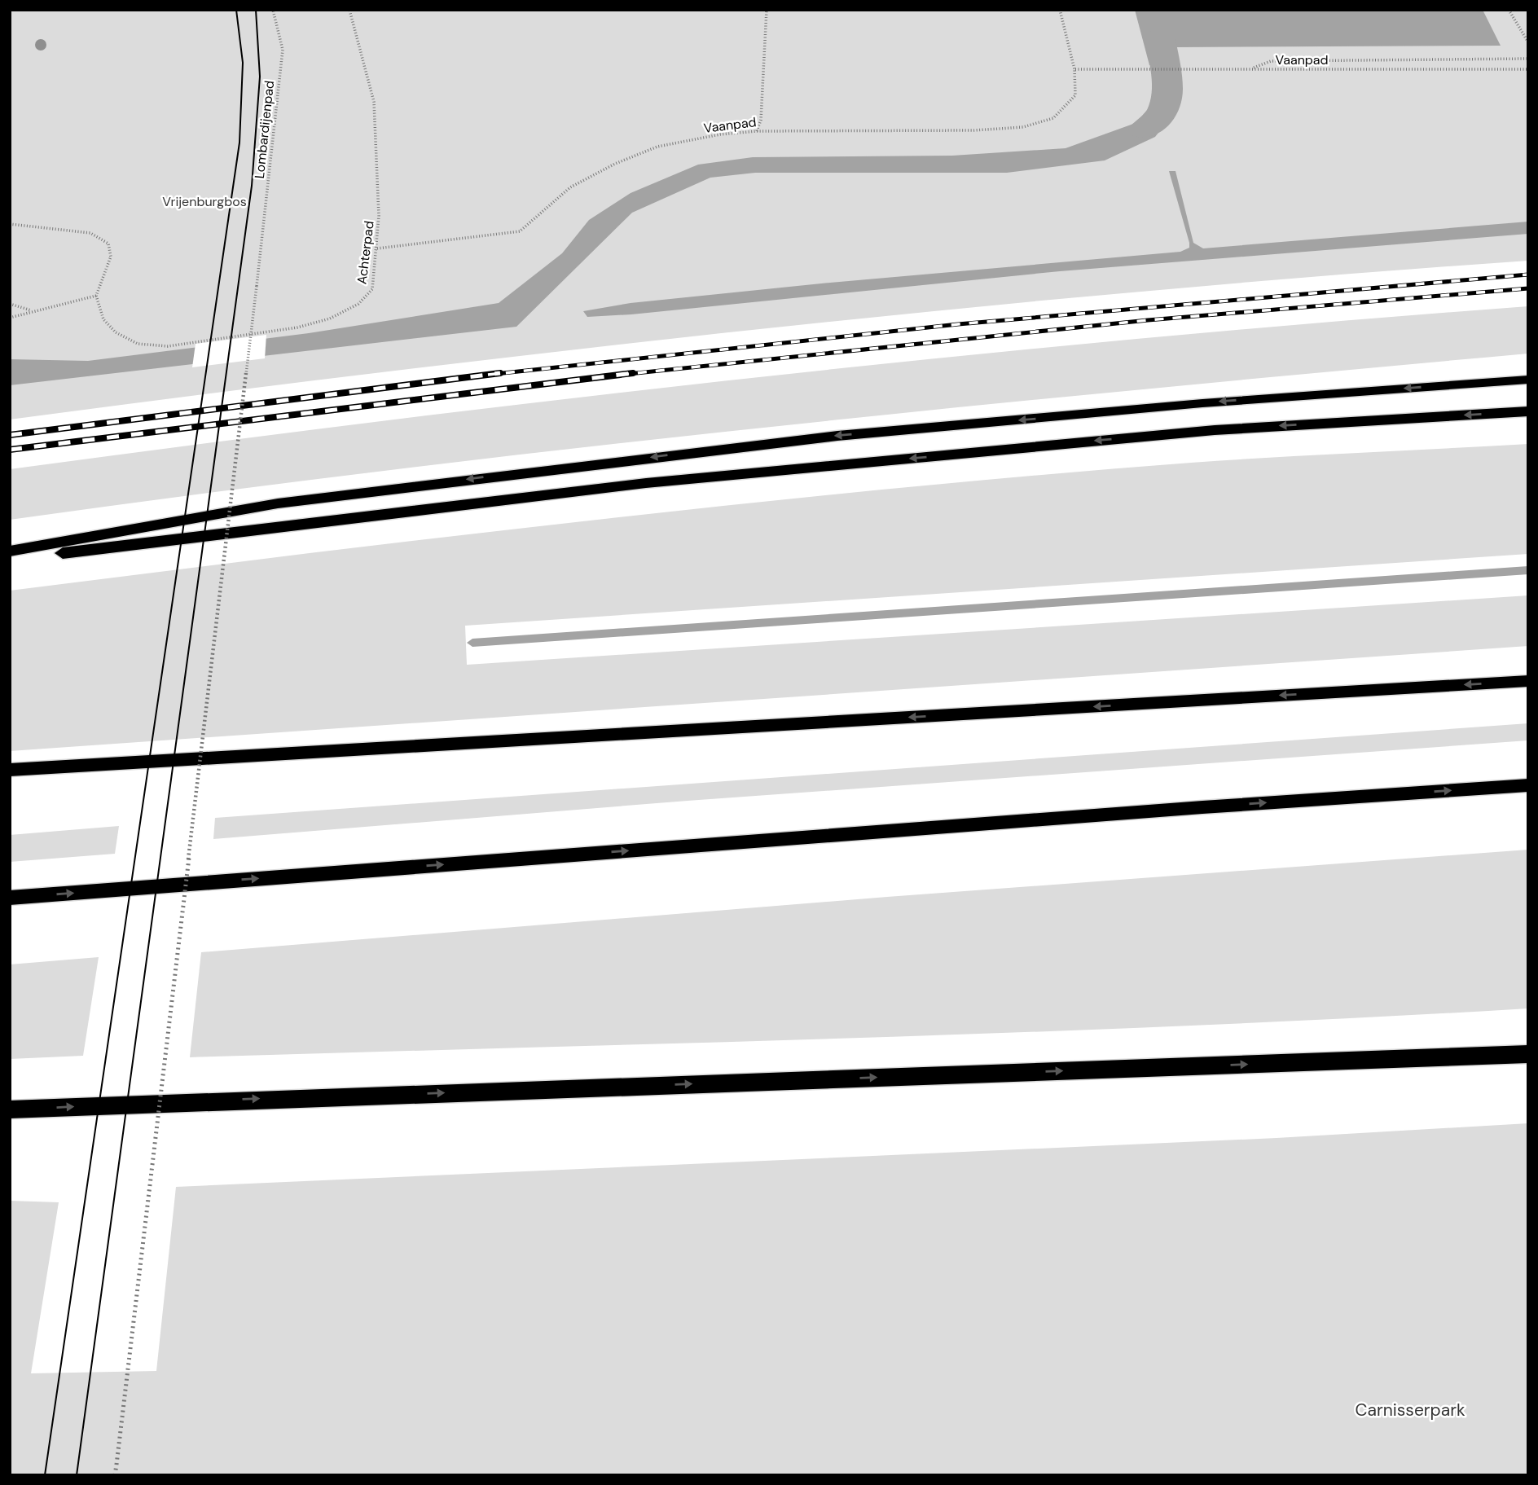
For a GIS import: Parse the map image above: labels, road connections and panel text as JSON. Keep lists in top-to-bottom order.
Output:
{
  "streets": {
    "path": ["Vaanpad", "Lombardijenpad", "Achterpad"]
  },
  "crossings": [
    ["Vaanpad", "Achterpad"]
  ],
  "parks": ["Vrijenburgbos", "Carnisserpark"]
}
